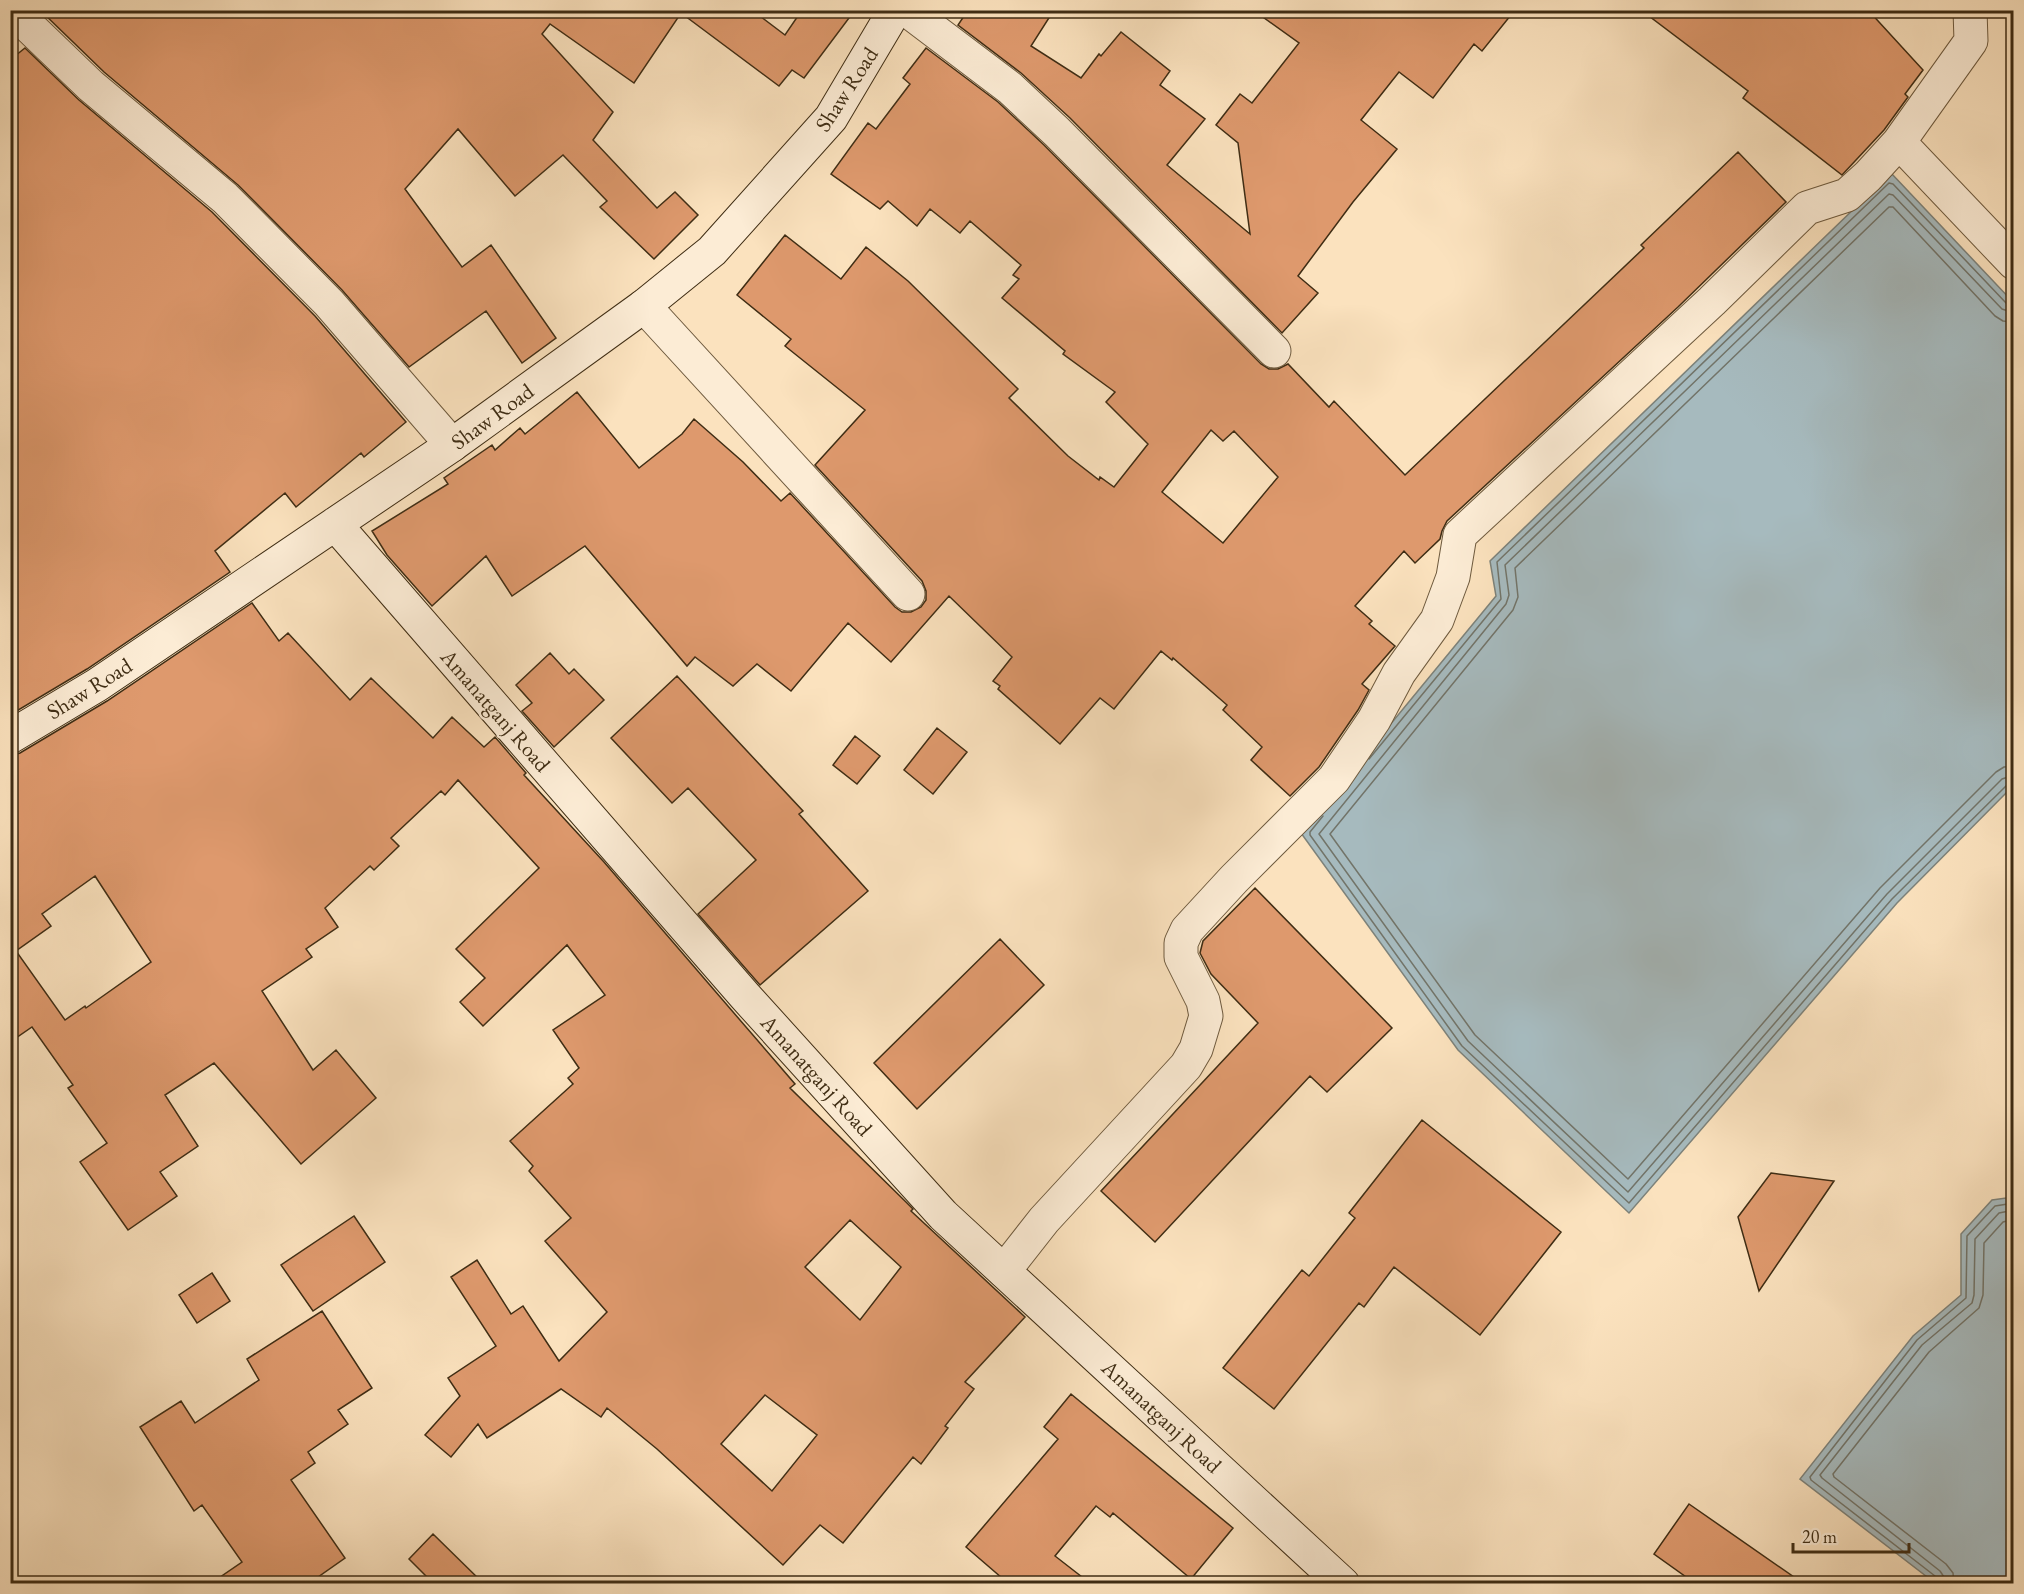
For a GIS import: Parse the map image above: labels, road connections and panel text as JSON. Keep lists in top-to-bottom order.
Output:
{
  "streets": {
    "street": ["Shaw Road", "Amanatganj Road"]
  },
  "crossings": [
    ["Shaw Road", "Amanatganj Road"]
  ],
  "scale_bar": "20 m"
}
